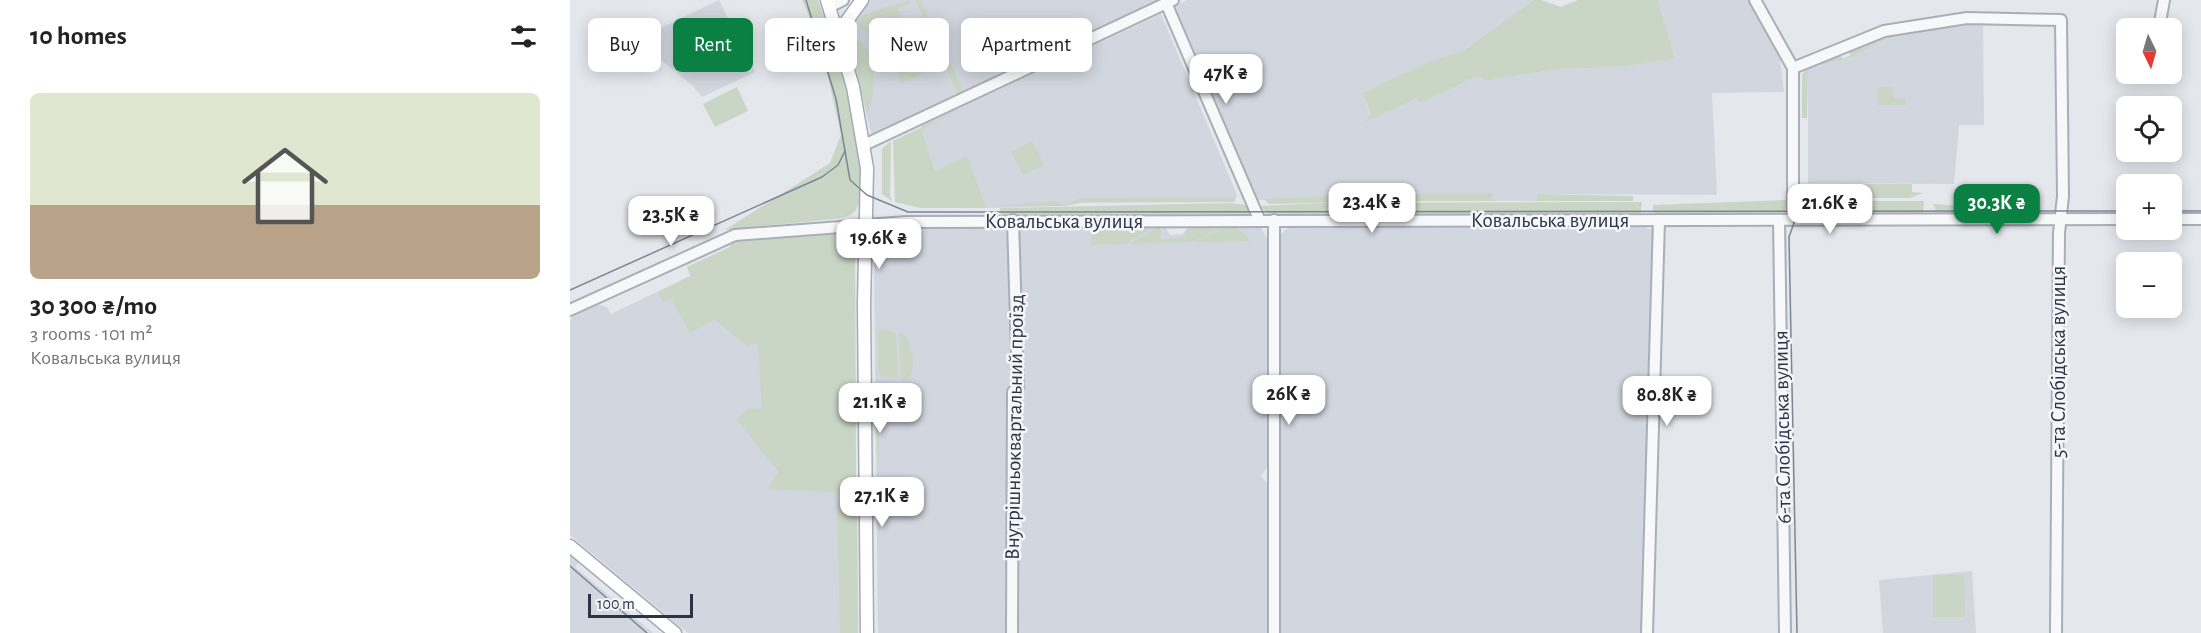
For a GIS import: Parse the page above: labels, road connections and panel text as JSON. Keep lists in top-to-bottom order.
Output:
{
  "streets": {
    "street": [
      "Ковальська вулиця",
      "5-та Слобідська вулиця",
      "Внутрішньоквартальний проїзд",
      "6-та Слобідська вулиця"
    ]
  },
  "crossings": [
    ["Ковальська вулиця", "5-та Слобідська вулиця"],
    ["Ковальська вулиця", "Внутрішньоквартальний проїзд"],
    ["Ковальська вулиця", "6-та Слобідська вулиця"]
  ],
  "scale_bar": "100 m",
  "north": "bottom",
  "page": {
    "heading": "10 homes",
    "map_buttons": ["+", "−"],
    "chip": [
      "Buy",
      "Rent",
      "Filters",
      "New",
      "Apartment"
    ],
    "price": [
      "47K ₴",
      "23.4K ₴",
      "21.6K ₴",
      "30.3K ₴",
      "23.5K ₴",
      "19.6K ₴",
      "26K ₴",
      "80.8K ₴",
      "21.1K ₴",
      "27.1K ₴"
    ],
    "list": [
      {
        "name": "30 300 ₴/mo",
        "note": "3 rooms · 101 m² · Ковальська вулиця"
      }
    ],
    "scale": "100 m"
  }
}
